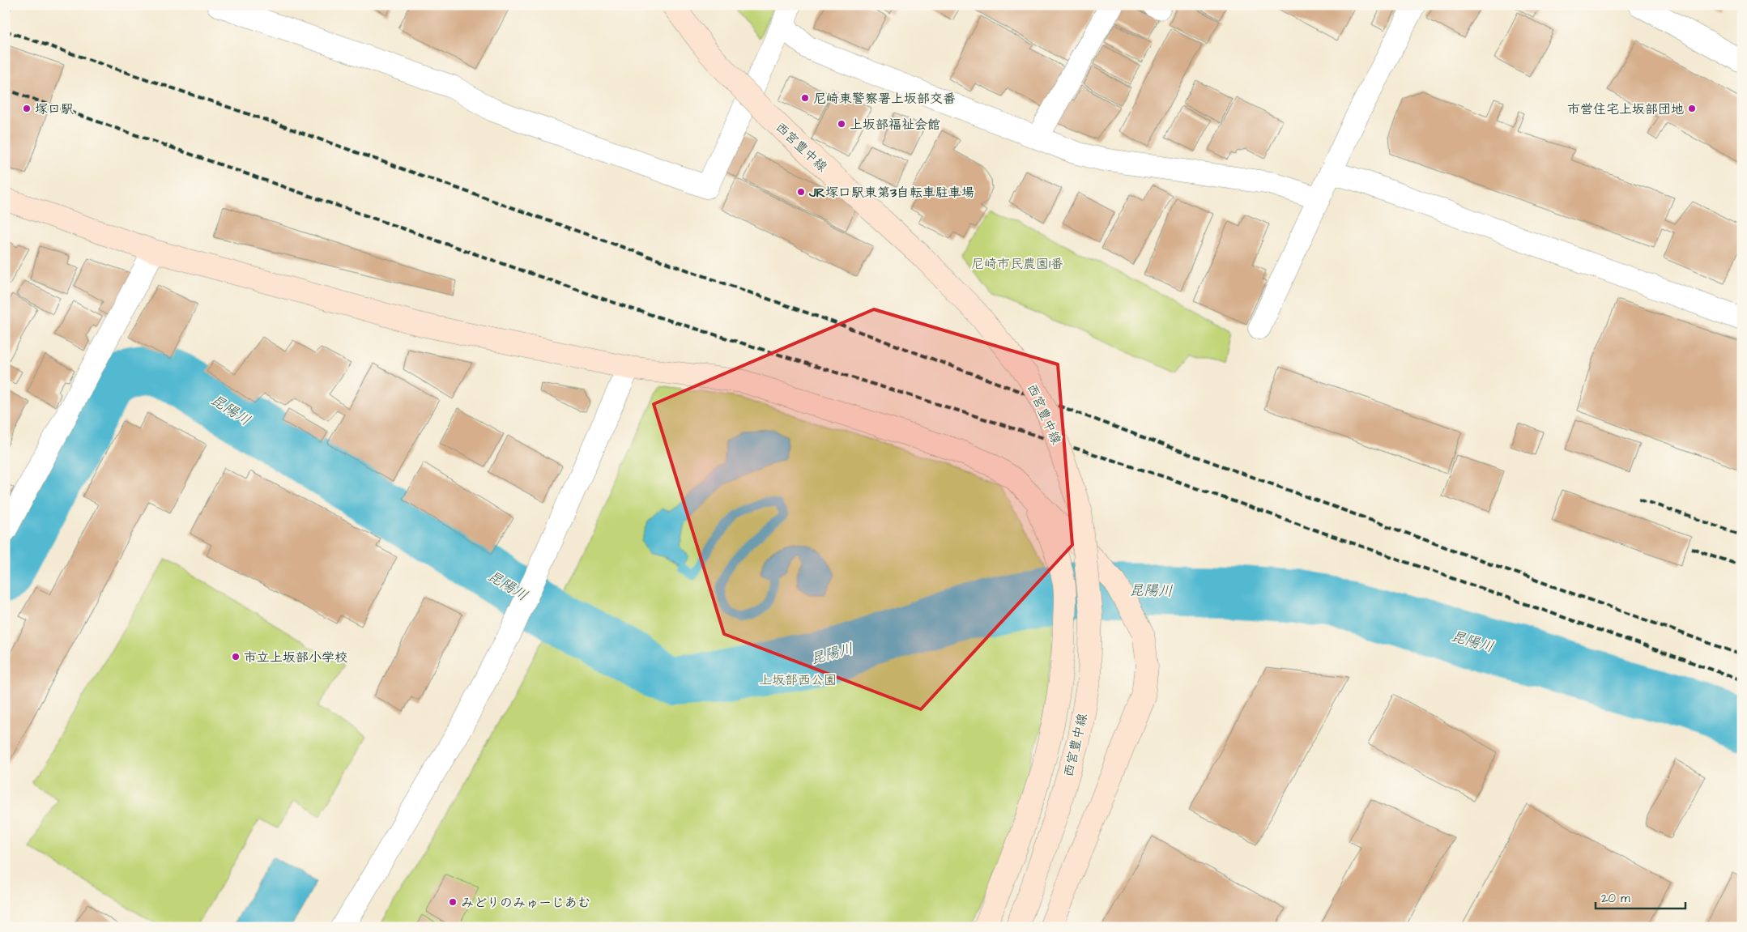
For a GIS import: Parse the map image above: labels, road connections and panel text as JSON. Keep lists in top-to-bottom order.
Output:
{
  "streets": {
    "main road": ["西宮豊中線"]
  },
  "water": ["昆陽川"],
  "parks": ["尼崎市民農園1番", "上坂部西公園"],
  "places": [
    "尼崎東警察署上坂部交番",
    "塚口駅",
    "市営住宅上坂部団地",
    "上坂部福祉会館",
    "JR塚口駅東第3自転車駐車場",
    "市立上坂部小学校",
    "みどりのみゅーじあむ"
  ],
  "scale_bar": "20 m"
}
